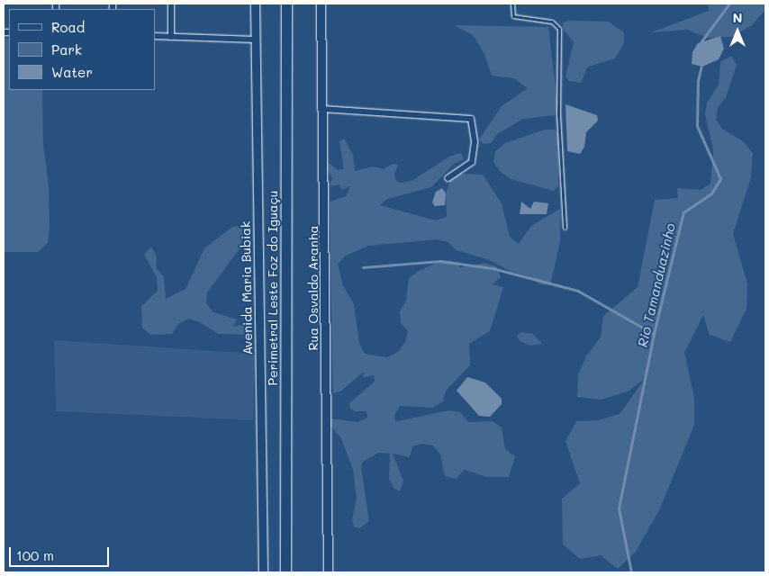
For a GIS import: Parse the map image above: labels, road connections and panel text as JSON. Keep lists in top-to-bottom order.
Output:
{
  "streets": {
    "highway": ["Perimetral Leste Foz do Iguaçu"],
    "street": ["Avenida Maria Bubiak", "Rua Osvaldo Aranha"]
  },
  "water": ["Rio Tamanduazinho"],
  "legend": ["Road", "Park", "Water"],
  "scale_bar": "100 m",
  "north": "top"
}
